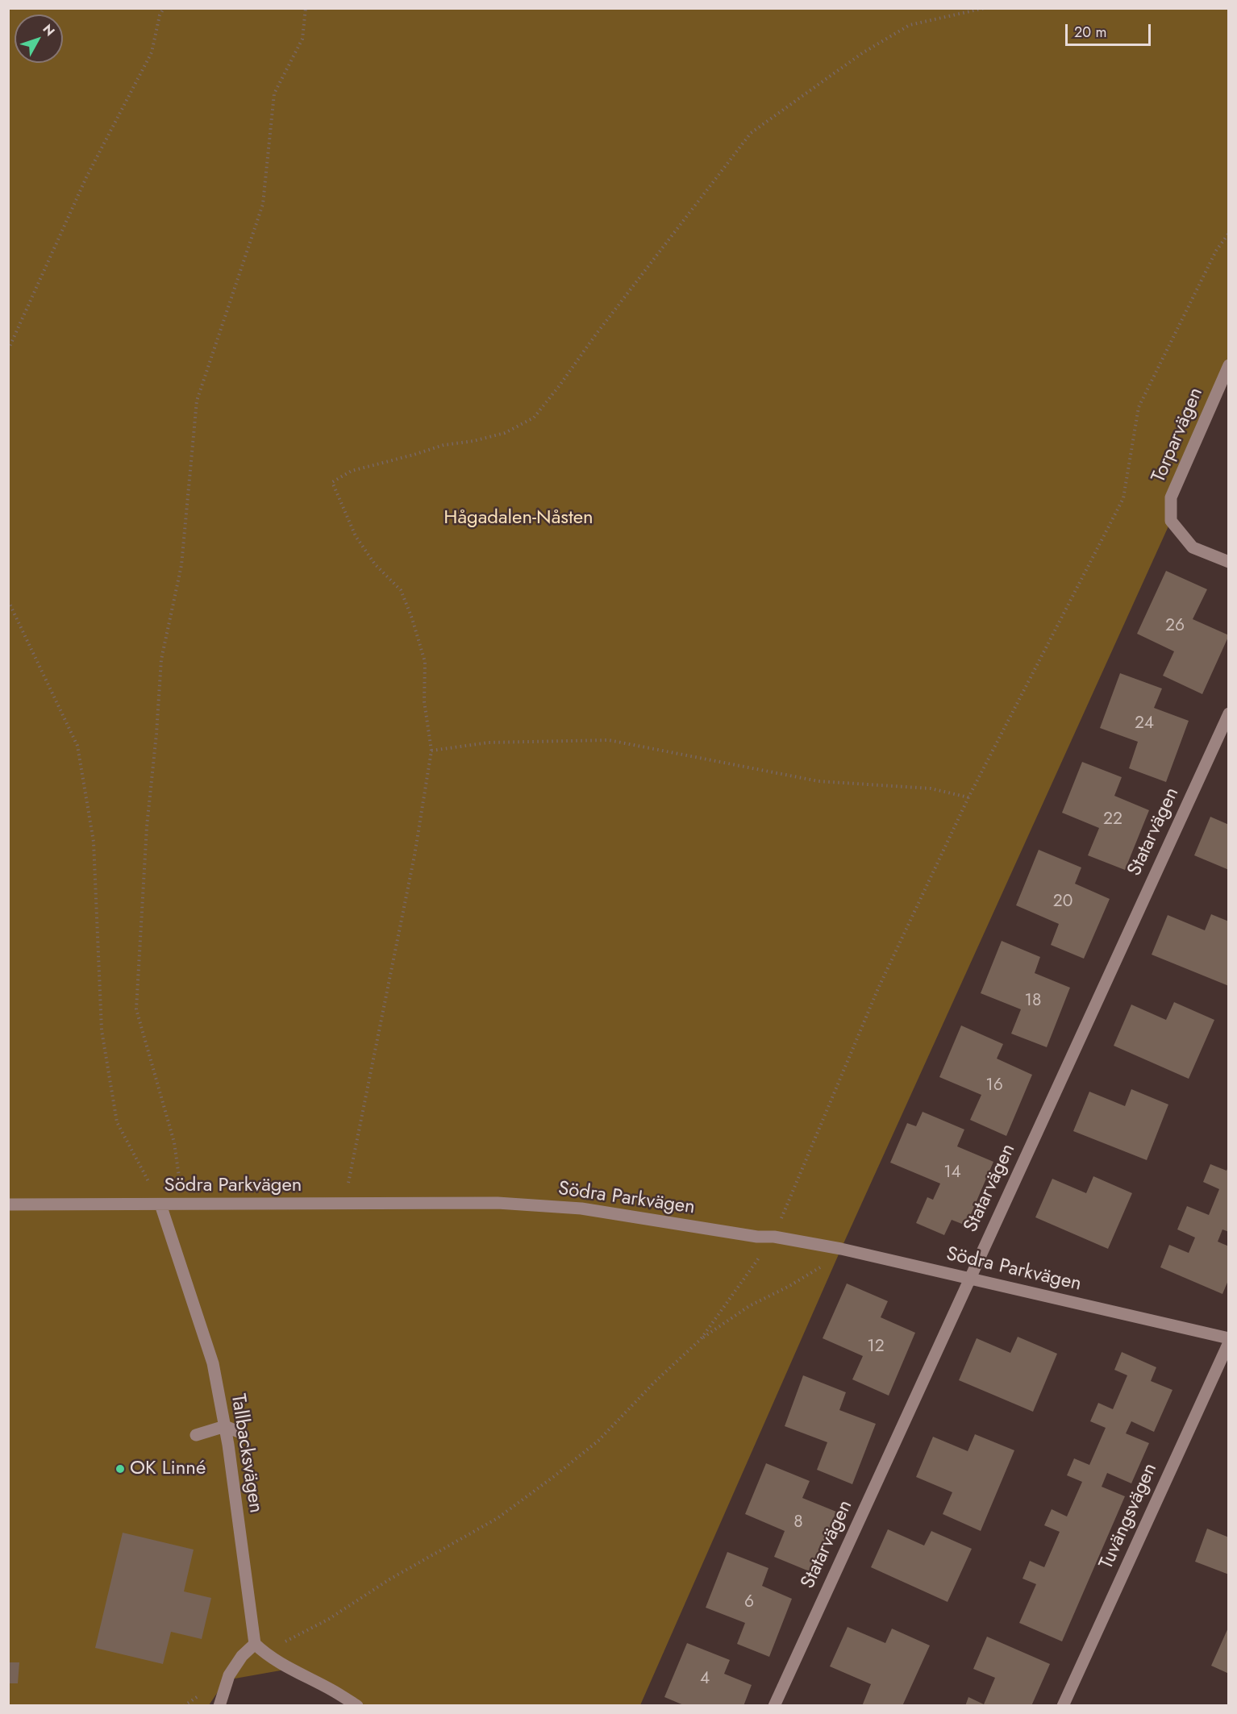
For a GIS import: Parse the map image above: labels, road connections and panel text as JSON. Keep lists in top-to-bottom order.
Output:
{
  "streets": {
    "street": [
      "Torparvägen",
      "Statarvägen",
      "Södra Parkvägen",
      "Tallbacksvägen",
      "Tuvängsvägen"
    ]
  },
  "crossings": [
    ["Statarvägen", "Södra Parkvägen"],
    ["Södra Parkvägen", "Tallbacksvägen"]
  ],
  "parks": ["Hågadalen-Nåsten"],
  "places": ["OK Linné"],
  "house_numbers": [
    "26",
    "24",
    "22",
    "20",
    "18",
    "16",
    "14",
    "12",
    "8",
    "6",
    "4"
  ],
  "scale_bar": "20 m",
  "north": "top right"
}
